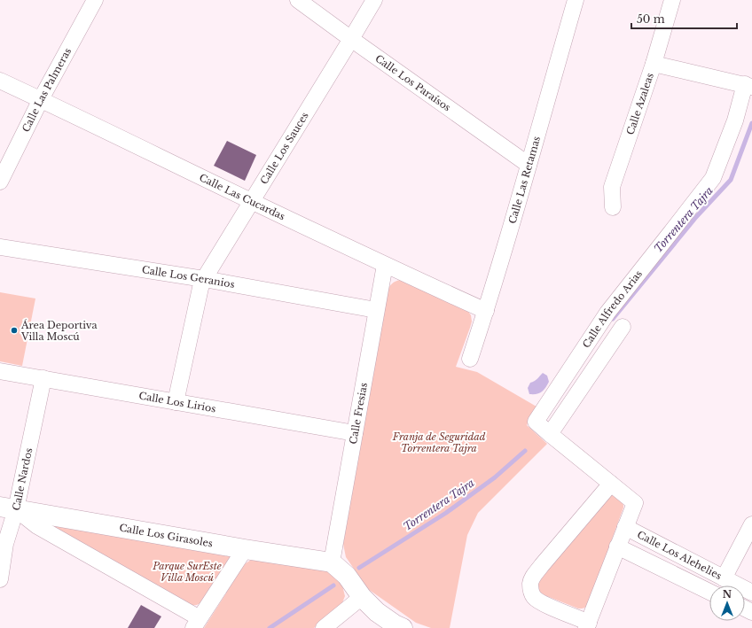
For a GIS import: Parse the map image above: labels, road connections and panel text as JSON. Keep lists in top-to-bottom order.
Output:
{
  "streets": {
    "street": [
      "Calle Los Paraísos",
      "Calle Las Palmeras",
      "Calle Azaleas",
      "Calle Los Sauces",
      "Calle Las Retamas",
      "Calle Las Cucardas",
      "Calle Los Geranios",
      "Calle Alfredo Arias",
      "Calle Los Lirios",
      "Calle Fresias",
      "Calle Nardos",
      "Calle Los Girasoles",
      "Calle Los Alehelies"
    ]
  },
  "crossings": [
    ["Calle Los Paraísos", "Calle Los Sauces"],
    ["Calle Los Paraísos", "Calle Las Retamas"],
    ["Calle Las Palmeras", "Calle Las Cucardas"],
    ["Calle Los Sauces", "Calle Las Cucardas"],
    ["Calle Los Sauces", "Calle Los Geranios"],
    ["Calle Los Sauces", "Calle Los Lirios"],
    ["Calle Las Retamas", "Calle Las Cucardas"],
    ["Calle Las Cucardas", "Calle Fresias"],
    ["Calle Los Geranios", "Calle Fresias"],
    ["Calle Alfredo Arias", "Calle Los Alehelies"],
    ["Calle Los Lirios", "Calle Fresias"],
    ["Calle Los Lirios", "Calle Nardos"],
    ["Calle Fresias", "Calle Los Girasoles"],
    ["Calle Nardos", "Calle Los Girasoles"]
  ],
  "water": ["Torrentera Tajra"],
  "parks": ["Franja de Seguridad Torrentera Tajra", "Parque SurEste Villa Moscú"],
  "places": ["Área Deportiva Villa Moscú"],
  "scale_bar": "50 m",
  "north": "top"
}
